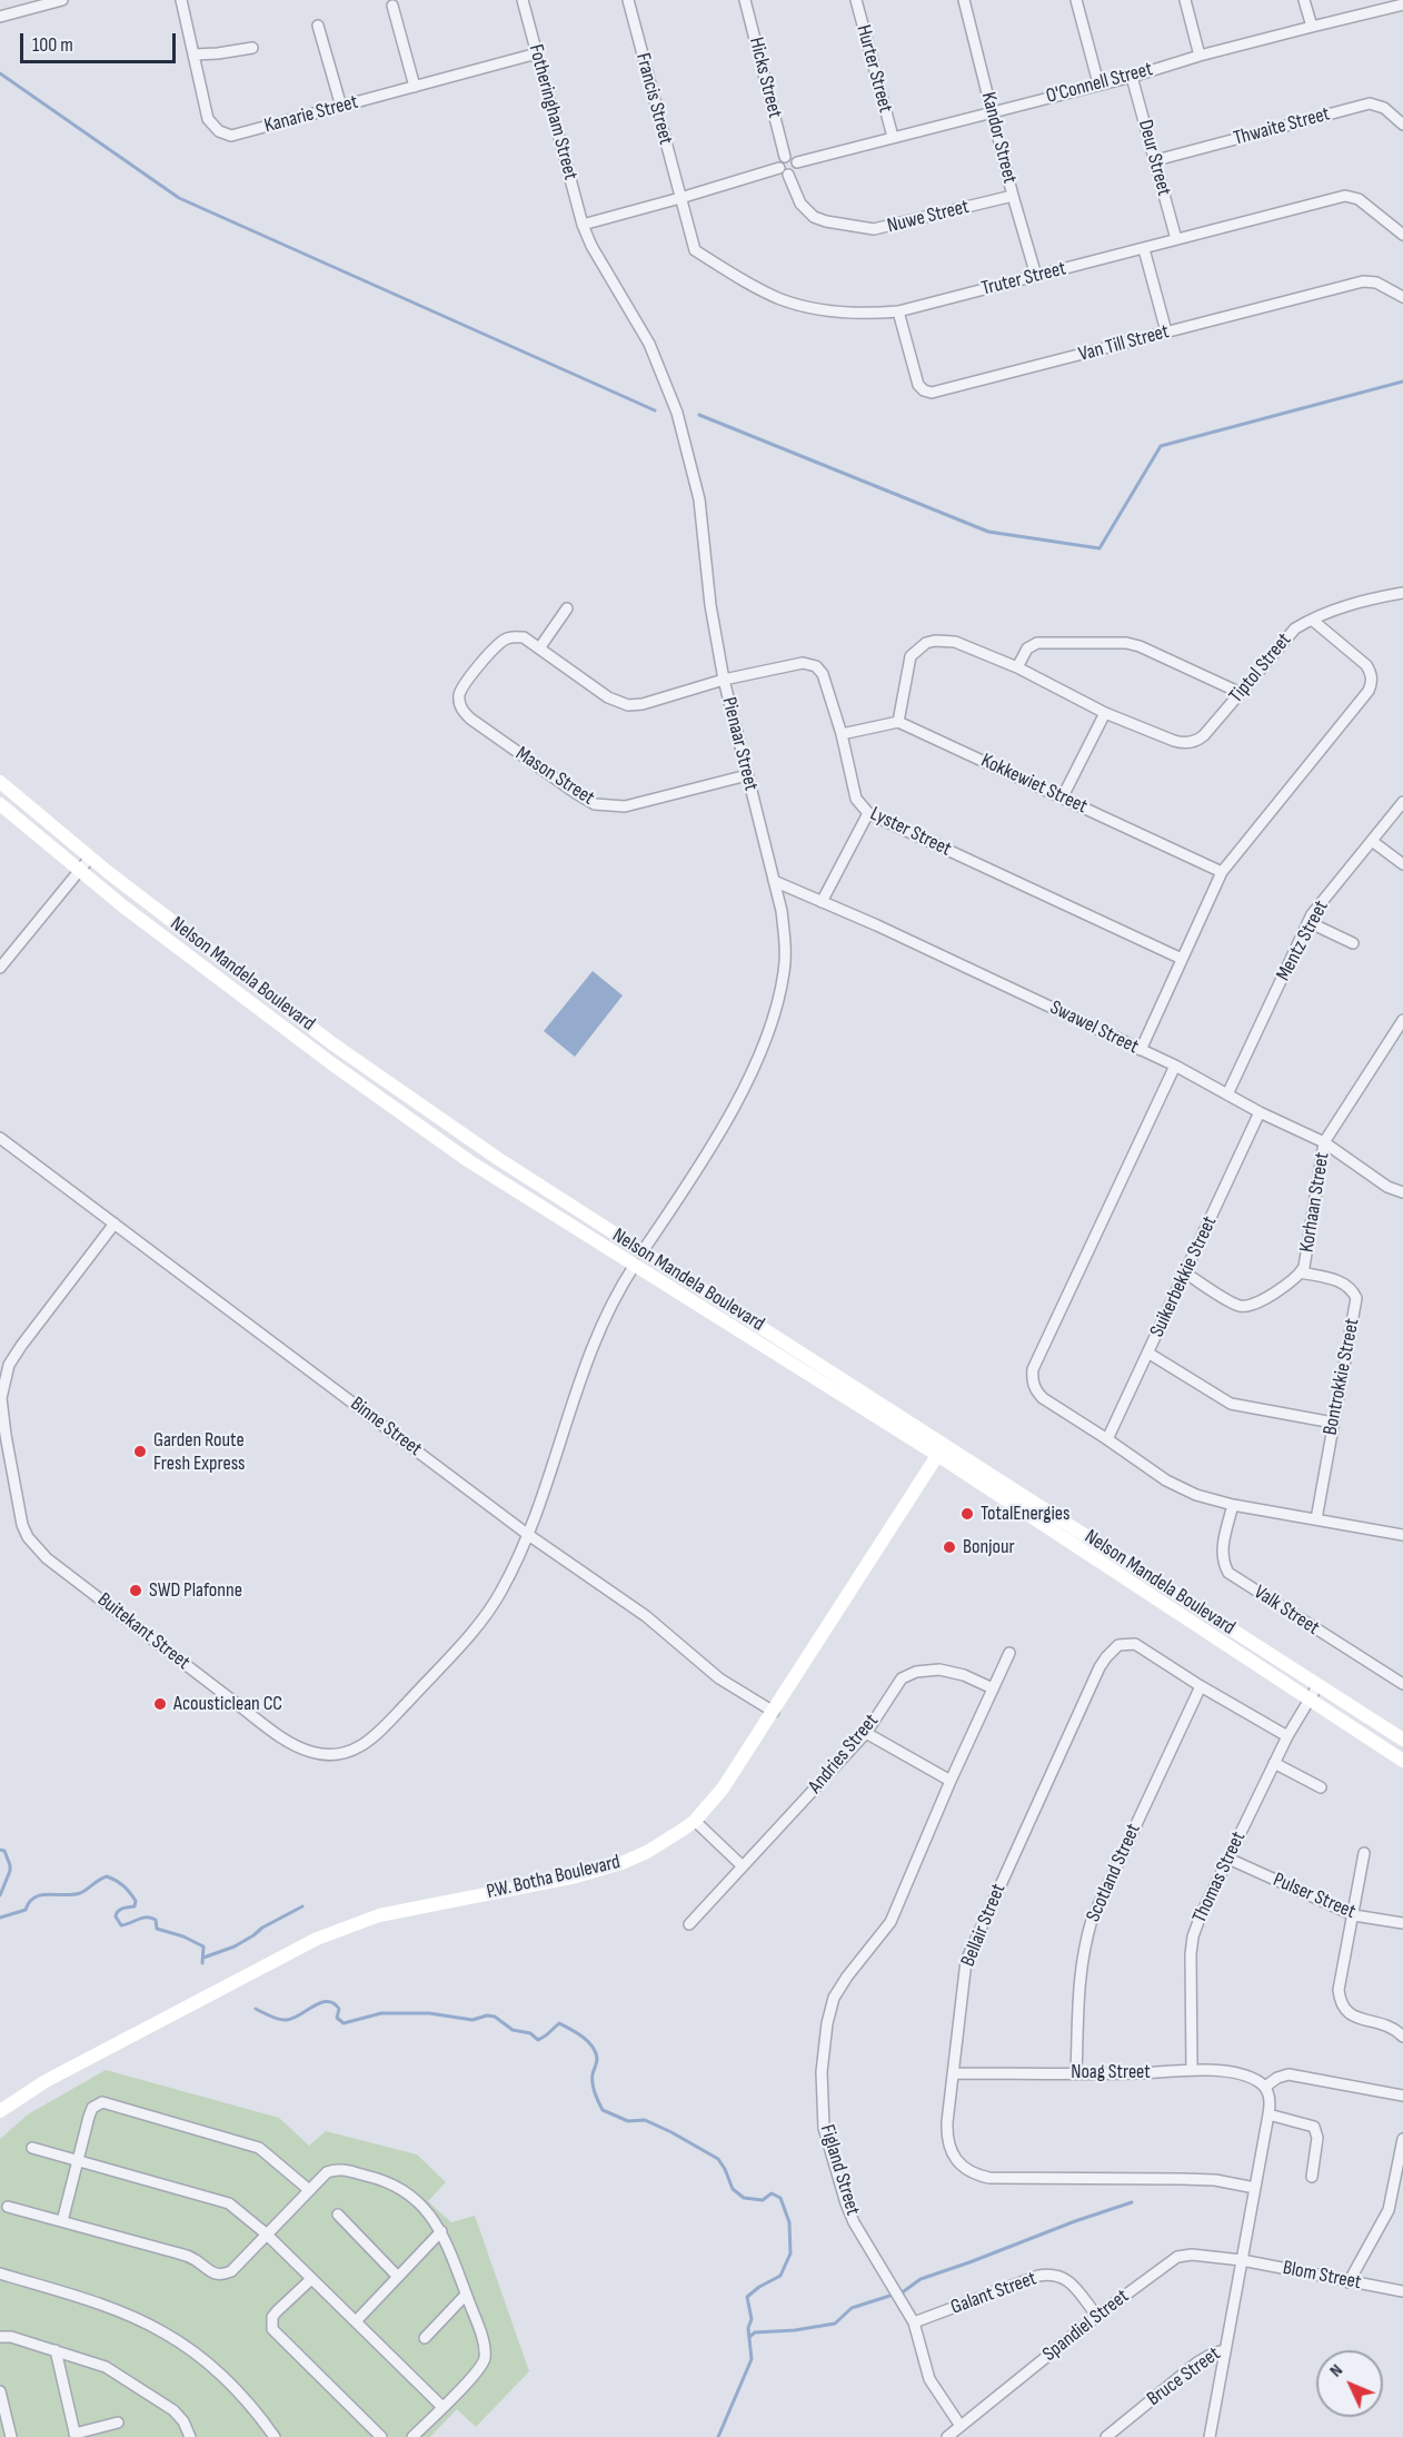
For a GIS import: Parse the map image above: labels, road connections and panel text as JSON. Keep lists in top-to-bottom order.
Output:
{
  "streets": {
    "street": [
      "Hurter Street",
      "Hicks Street",
      "O'Connell Street",
      "Francis Street",
      "Fotheringham Street",
      "Kanarie Street",
      "Thwaite Street",
      "Kandor Street",
      "Deur Street",
      "Nuwe Street",
      "Truter Street",
      "Van Till Street",
      "Tiptol Street",
      "Pienaar Street",
      "Mason Street",
      "Kokkewiet Street",
      "Lyster Street",
      "Mentz Street",
      "Nelson Mandela Boulevard",
      "Swawel Street",
      "Korhaan Street",
      "Suikerbekkie Street",
      "Bontrokkie Street",
      "Binne Street",
      "Valk Street",
      "Buitekant Street",
      "Andries Street",
      "Scotland Street",
      "P.W. Botha Boulevard",
      "Thomas Street",
      "Pulser Street",
      "Bellair Street",
      "Noag Street",
      "Figland Street",
      "Blom Street",
      "Galant Street",
      "Spandiel Street",
      "Bruce Street"
    ]
  },
  "crossings": [
    ["Hurter Street", "O'Connell Street"],
    ["Hicks Street", "O'Connell Street"],
    ["Hicks Street", "Nuwe Street"],
    ["O'Connell Street", "Kandor Street"],
    ["O'Connell Street", "Deur Street"],
    ["O'Connell Street", "Nuwe Street"],
    ["Francis Street", "Truter Street"],
    ["Fotheringham Street", "Kanarie Street"],
    ["Fotheringham Street", "Pienaar Street"],
    ["Thwaite Street", "Deur Street"],
    ["Kandor Street", "Nuwe Street"],
    ["Kandor Street", "Truter Street"],
    ["Deur Street", "Truter Street"],
    ["Truter Street", "Van Till Street"],
    ["Tiptol Street", "Kokkewiet Street"],
    ["Tiptol Street", "Lyster Street"],
    ["Tiptol Street", "Swawel Street"],
    ["Pienaar Street", "Mason Street"],
    ["Pienaar Street", "Lyster Street"],
    ["Pienaar Street", "Nelson Mandela Boulevard"],
    ["Pienaar Street", "Swawel Street"],
    ["Mentz Street", "Swawel Street"],
    ["Nelson Mandela Boulevard", "Buitekant Street"],
    ["Nelson Mandela Boulevard", "P.W. Botha Boulevard"],
    ["Nelson Mandela Boulevard", "Thomas Street"],
    ["Swawel Street", "Korhaan Street"],
    ["Swawel Street", "Suikerbekkie Street"],
    ["Korhaan Street", "Suikerbekkie Street"],
    ["Korhaan Street", "Bontrokkie Street"],
    ["Binne Street", "Buitekant Street"],
    ["Binne Street", "P.W. Botha Boulevard"],
    ["Andries Street", "Figland Street"],
    ["Scotland Street", "Bellair Street"],
    ["Scotland Street", "Noag Street"],
    ["Thomas Street", "Pulser Street"],
    ["Thomas Street", "Bellair Street"],
    ["Thomas Street", "Noag Street"],
    ["Bellair Street", "Noag Street"],
    ["Figland Street", "Galant Street"],
    ["Figland Street", "Spandiel Street"],
    ["Blom Street", "Spandiel Street"],
    ["Blom Street", "Bruce Street"],
    ["Galant Street", "Spandiel Street"],
    ["Spandiel Street", "Bruce Street"]
  ],
  "places": [
    "Garden Route Fresh Express",
    "TotalEnergies",
    "Bonjour",
    "SWD Plafonne",
    "Acousticlean CC"
  ],
  "scale_bar": "100 m",
  "north": "top left"
}
